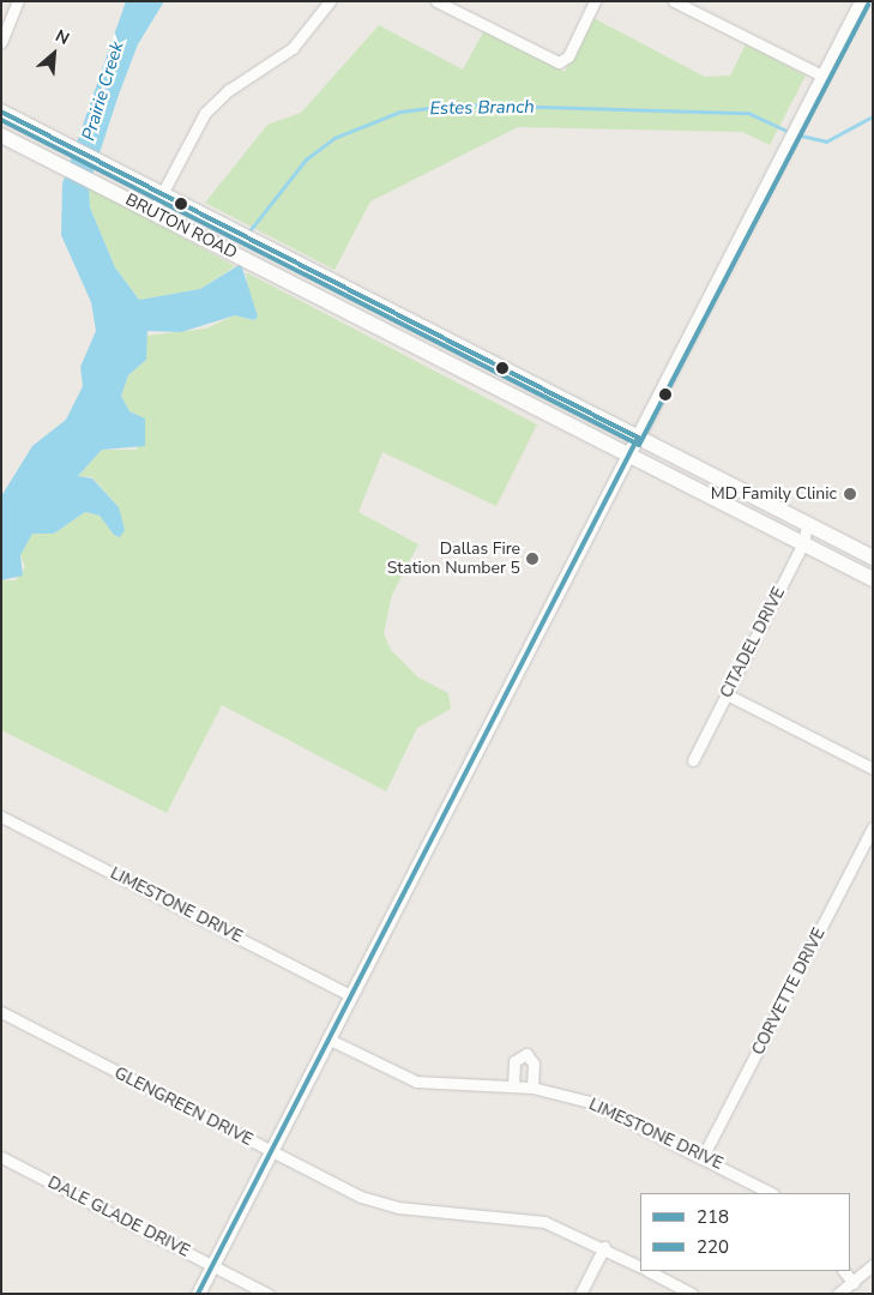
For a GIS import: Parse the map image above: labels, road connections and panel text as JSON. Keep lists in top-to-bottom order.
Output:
{
  "streets": {
    "main road": ["BRUTON ROAD"],
    "street": [
      "CITADEL DRIVE",
      "LIMESTONE DRIVE",
      "CORVETTE DRIVE",
      "GLENGREEN DRIVE",
      "DALE GLADE DRIVE"
    ]
  },
  "crossings": [
    ["BRUTON ROAD", "CITADEL DRIVE"],
    ["LIMESTONE DRIVE", "CORVETTE DRIVE"]
  ],
  "water": ["Prairie Creek", "Estes Branch"],
  "places": ["MD Family Clinic", "Dallas Fire Station Number 5"],
  "lines": ["transit line 220", "transit line 218"],
  "legend": ["218", "220"],
  "north": "top right"
}
